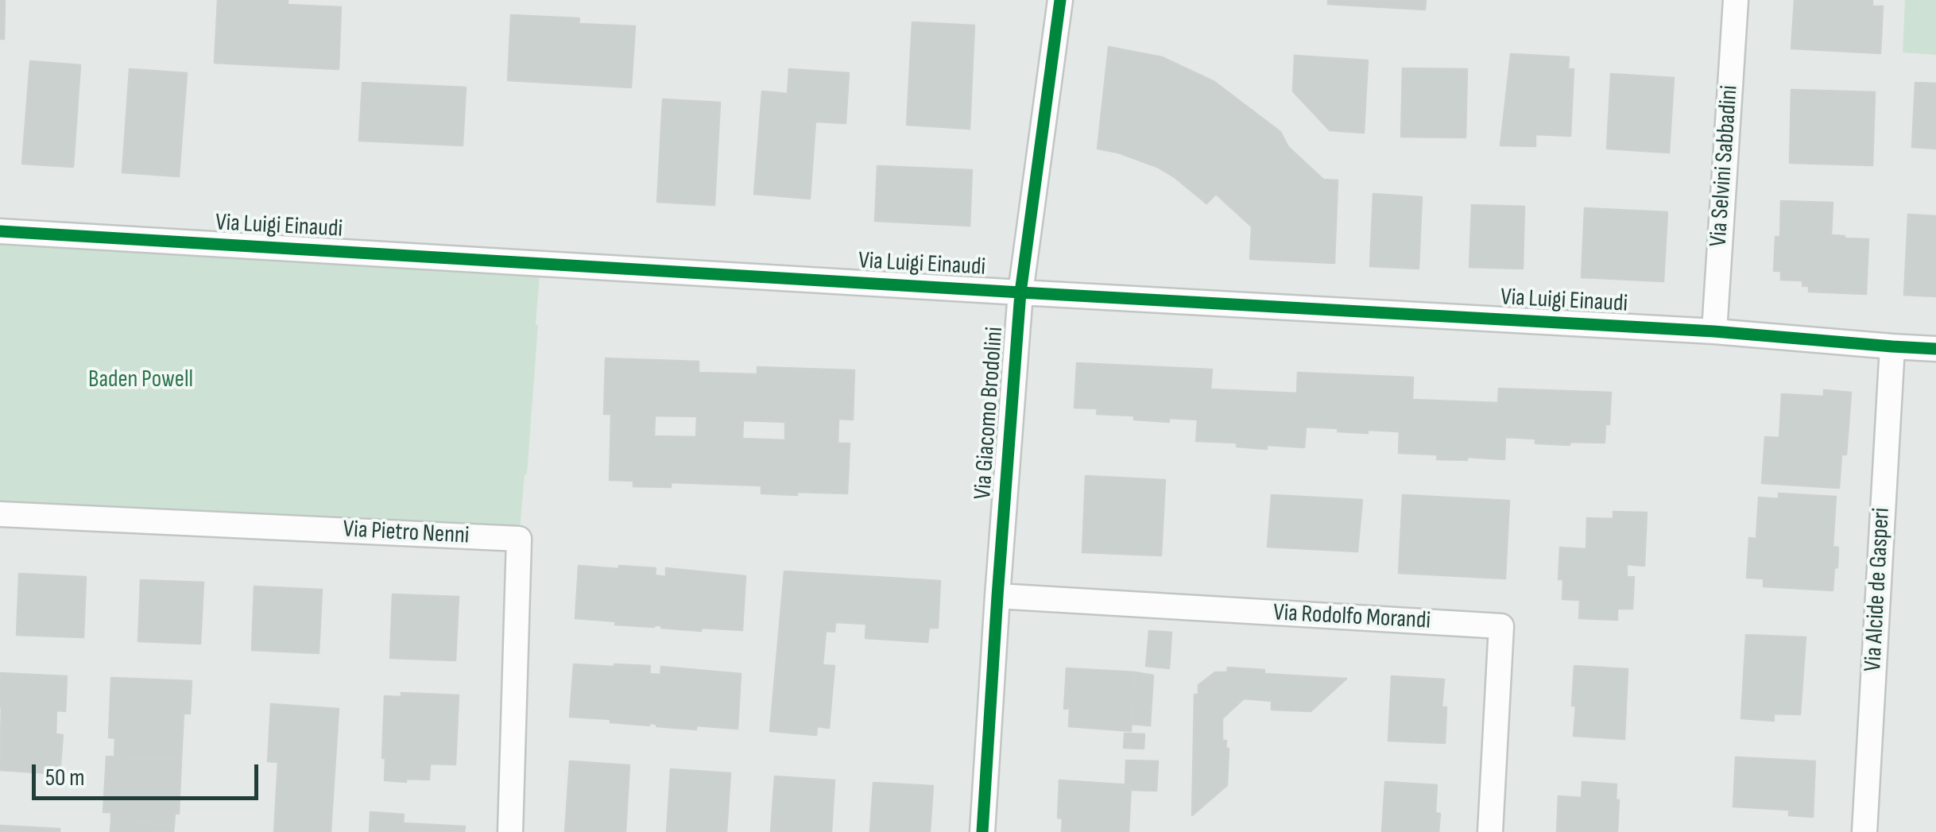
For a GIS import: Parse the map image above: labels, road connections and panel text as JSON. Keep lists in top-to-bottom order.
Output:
{
  "streets": {
    "street": [
      "Via Selvini Sabbadini",
      "Via Luigi Einaudi",
      "Via Giacomo Brodolini",
      "Via Pietro Nenni",
      "Via Alcide de Gasperi",
      "Via Rodolfo Morandi"
    ]
  },
  "crossings": [
    ["Via Selvini Sabbadini", "Via Luigi Einaudi"],
    ["Via Luigi Einaudi", "Via Giacomo Brodolini"],
    ["Via Luigi Einaudi", "Via Alcide de Gasperi"],
    ["Via Giacomo Brodolini", "Via Rodolfo Morandi"]
  ],
  "parks": ["Baden Powell"],
  "scale_bar": "50 m"
}
